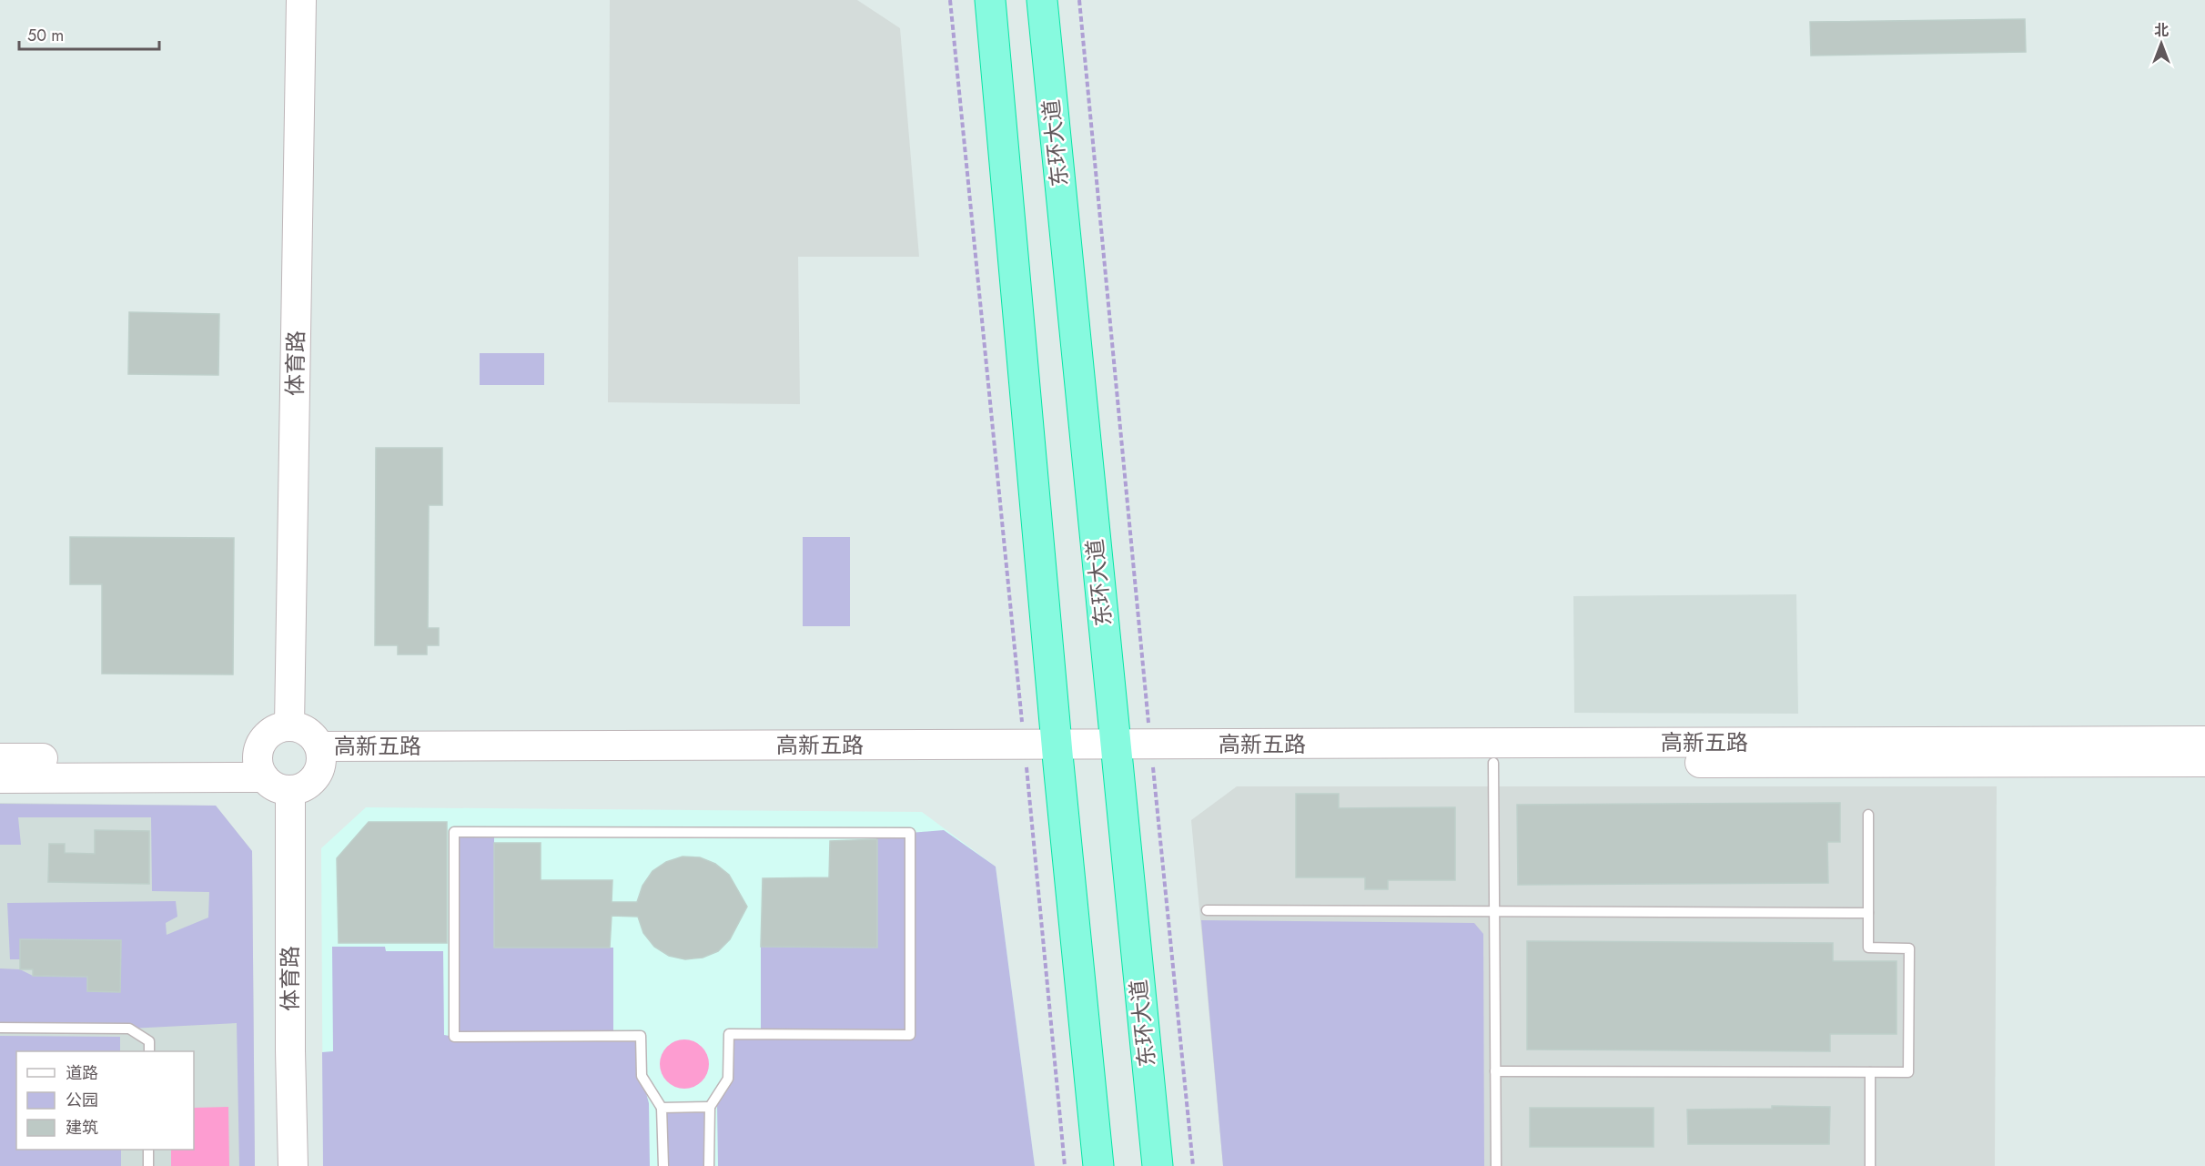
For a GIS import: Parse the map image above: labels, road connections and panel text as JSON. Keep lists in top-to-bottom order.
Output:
{
  "streets": {
    "highway": ["东环大道"],
    "main road": ["体育路", "高新五路"]
  },
  "crossings": [
    ["东环大道", "高新五路"],
    ["体育路", "高新五路"]
  ],
  "legend": ["道路", "公园", "建筑"],
  "scale_bar": "50 m",
  "north": "top"
}
